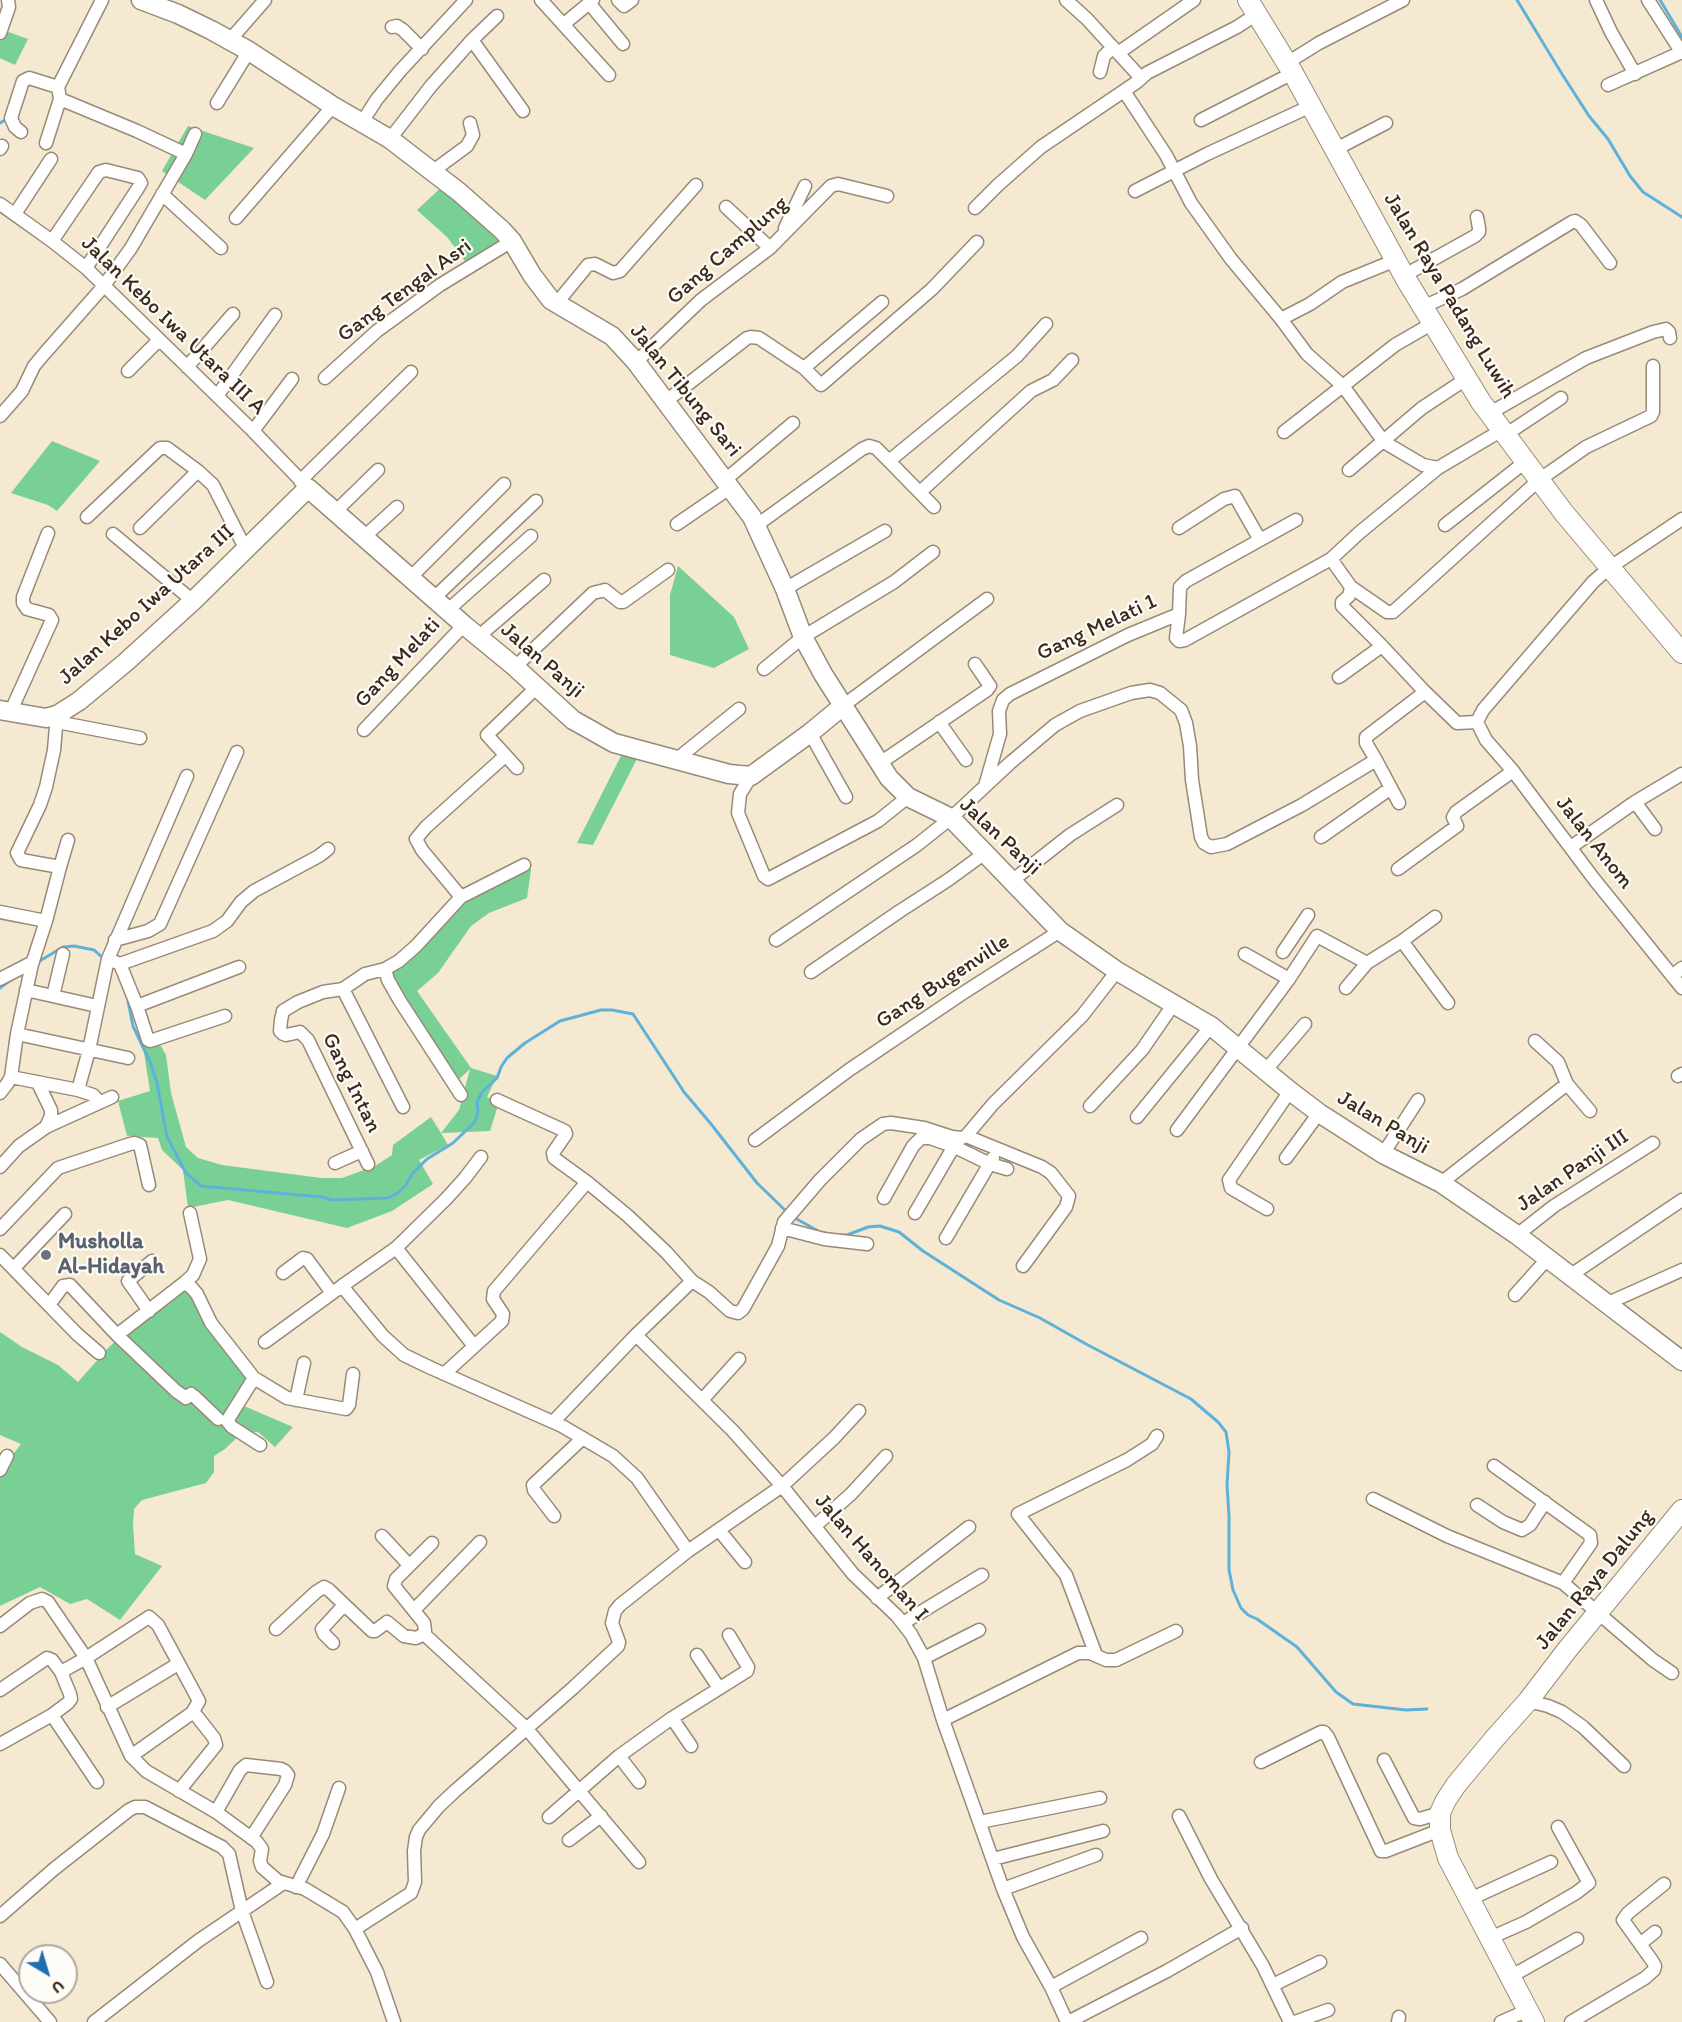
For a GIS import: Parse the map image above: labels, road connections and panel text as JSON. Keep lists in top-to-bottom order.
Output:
{
  "streets": {
    "main road": ["Jalan Raya Padang Luwih", "Jalan Raya Dalung"],
    "street": [
      "Gang Camplung",
      "Gang Tengal Asri",
      "Jalan Kebo Iwa Utara III A",
      "Jalan Tibung Sari",
      "Jalan Kebo Iwa Utara III",
      "Gang Melati 1",
      "Jalan Panji",
      "Gang Melati",
      "Jalan Anom",
      "Gang Bugenville",
      "Gang Intan",
      "Jalan Panji III",
      "Jalan Hanoman I"
    ]
  },
  "crossings": [
    ["Gang Camplung", "Jalan Tibung Sari"],
    ["Gang Tengal Asri", "Jalan Tibung Sari"],
    ["Jalan Kebo Iwa Utara III A", "Jalan Kebo Iwa Utara III"],
    ["Jalan Kebo Iwa Utara III A", "Jalan Panji"],
    ["Jalan Tibung Sari", "Jalan Panji"],
    ["Jalan Kebo Iwa Utara III", "Jalan Panji"],
    ["Jalan Panji", "Gang Melati"],
    ["Jalan Panji", "Gang Bugenville"],
    ["Jalan Panji", "Jalan Panji III"]
  ],
  "places": ["Musholla Al-Hidayah"],
  "north": "bottom right"
}
